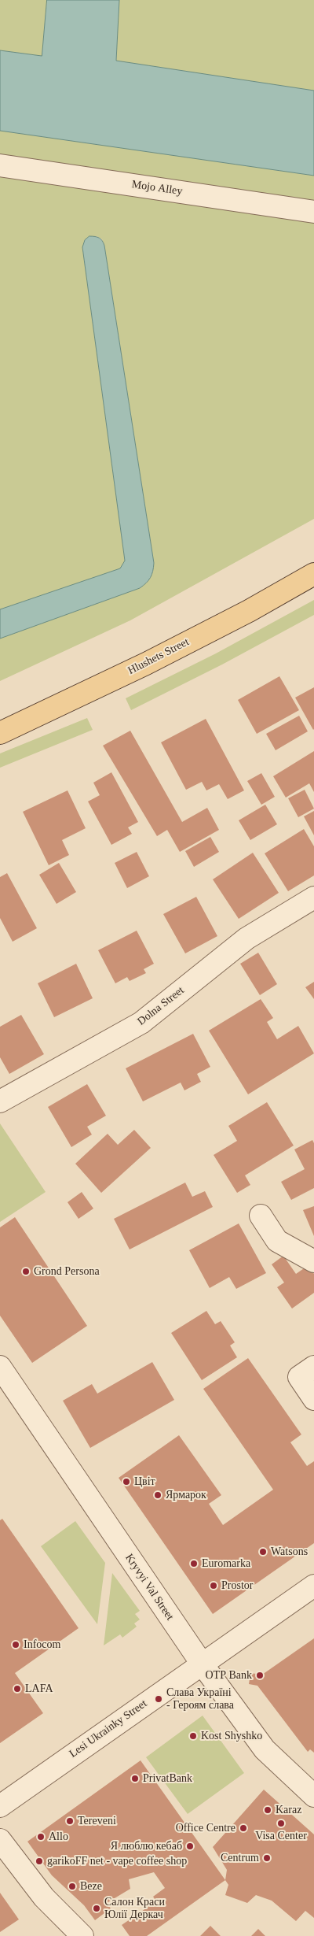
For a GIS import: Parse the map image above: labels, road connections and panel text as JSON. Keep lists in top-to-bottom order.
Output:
{
  "streets": {
    "main road": ["Hlushets Street"],
    "street": [
      "Mojo Alley",
      "Dolna Street",
      "Kryvyi Val Street",
      "Lesi Ukrainky Street"
    ]
  },
  "crossings": [
    ["Kryvyi Val Street", "Lesi Ukrainky Street"]
  ],
  "places": [
    "Grond Persona",
    "Цвіт",
    "Ярмарок",
    "Watsons",
    "Euromarka",
    "Prostor",
    "Infocom",
    "OTP Bank",
    "LAFA",
    "Слава Україні - Героям слава",
    "Kost Shyshko",
    "PrivatBank",
    "Karaz",
    "Tereveni",
    "Visa Center",
    "Office Centre",
    "Allo",
    "Я люблю кебаб",
    "Centrum",
    "garikoFF net - vape coffee shop",
    "Beze",
    "Салон Краси Юлії Деркач"
  ]
}
